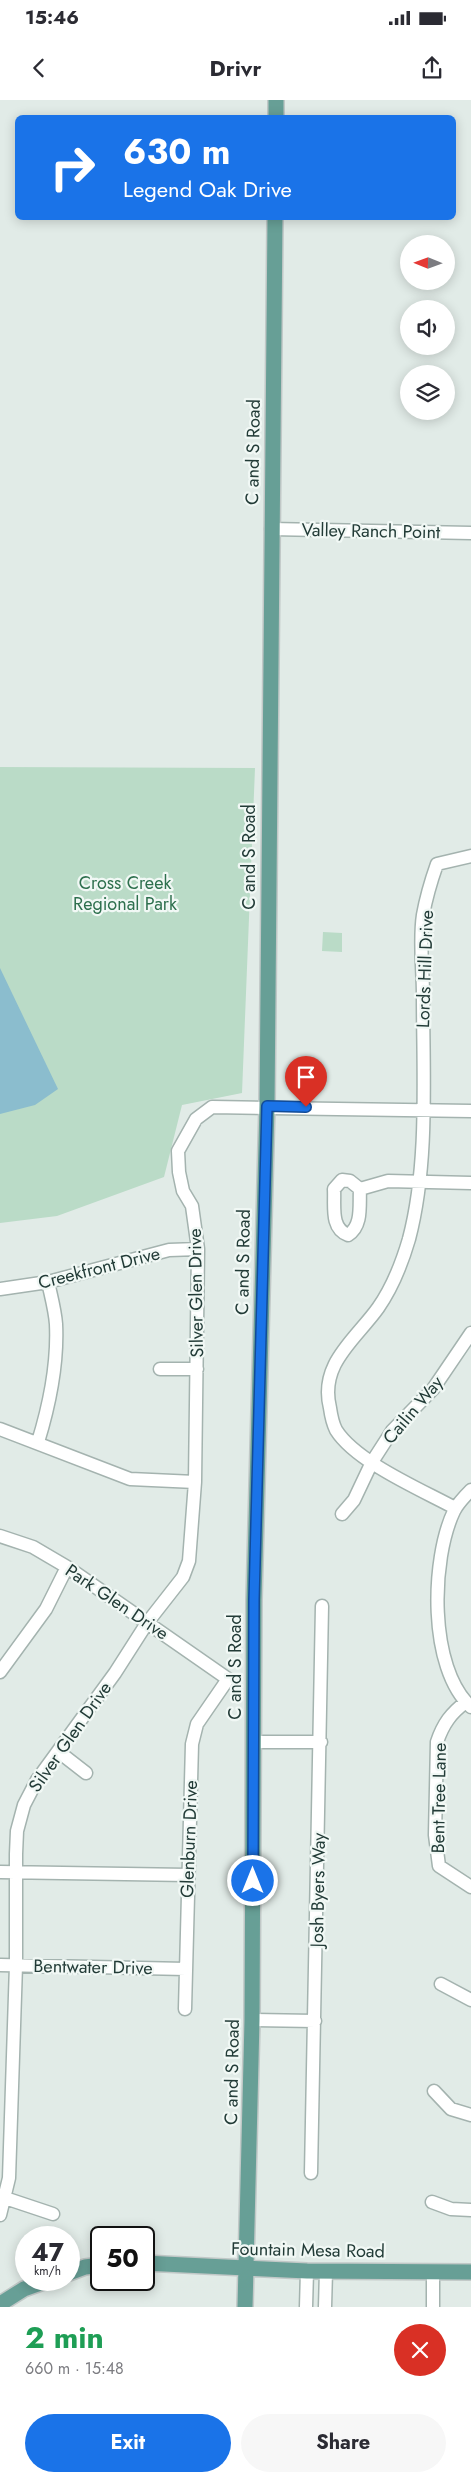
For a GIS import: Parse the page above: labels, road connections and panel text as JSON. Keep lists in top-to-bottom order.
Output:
{
  "streets": {
    "main road": ["C and S Road", "Fountain Mesa Road"],
    "street": [
      "Valley Ranch Point",
      "Lords Hill Drive",
      "Creekfront Drive",
      "Silver Glen Drive",
      "Cailin Way",
      "Park Glen Drive",
      "Bent Tree Lane",
      "Glenburn Drive",
      "Josh Byers Way",
      "Bentwater Drive"
    ]
  },
  "crossings": [
    ["C and S Road", "Valley Ranch Point"],
    ["C and S Road", "Silver Glen Drive"],
    ["C and S Road", "Fountain Mesa Road"],
    ["Lords Hill Drive", "Silver Glen Drive"],
    ["Creekfront Drive", "Silver Glen Drive"],
    ["Silver Glen Drive", "Park Glen Drive"],
    ["Silver Glen Drive", "Bentwater Drive"],
    ["Park Glen Drive", "Glenburn Drive"],
    ["Glenburn Drive", "Bentwater Drive"]
  ],
  "parks": ["Cross Creek Regional Park"],
  "north": "left",
  "page": {
    "status": "15:46",
    "header": "Drivr",
    "turn": ["630 m", "Legend Oak Drive"],
    "speed": "47 km/h",
    "limit": "50",
    "heading": ["2 min", "660 m · 15:48"],
    "buttons": ["Exit", "Share"]
  }
}
